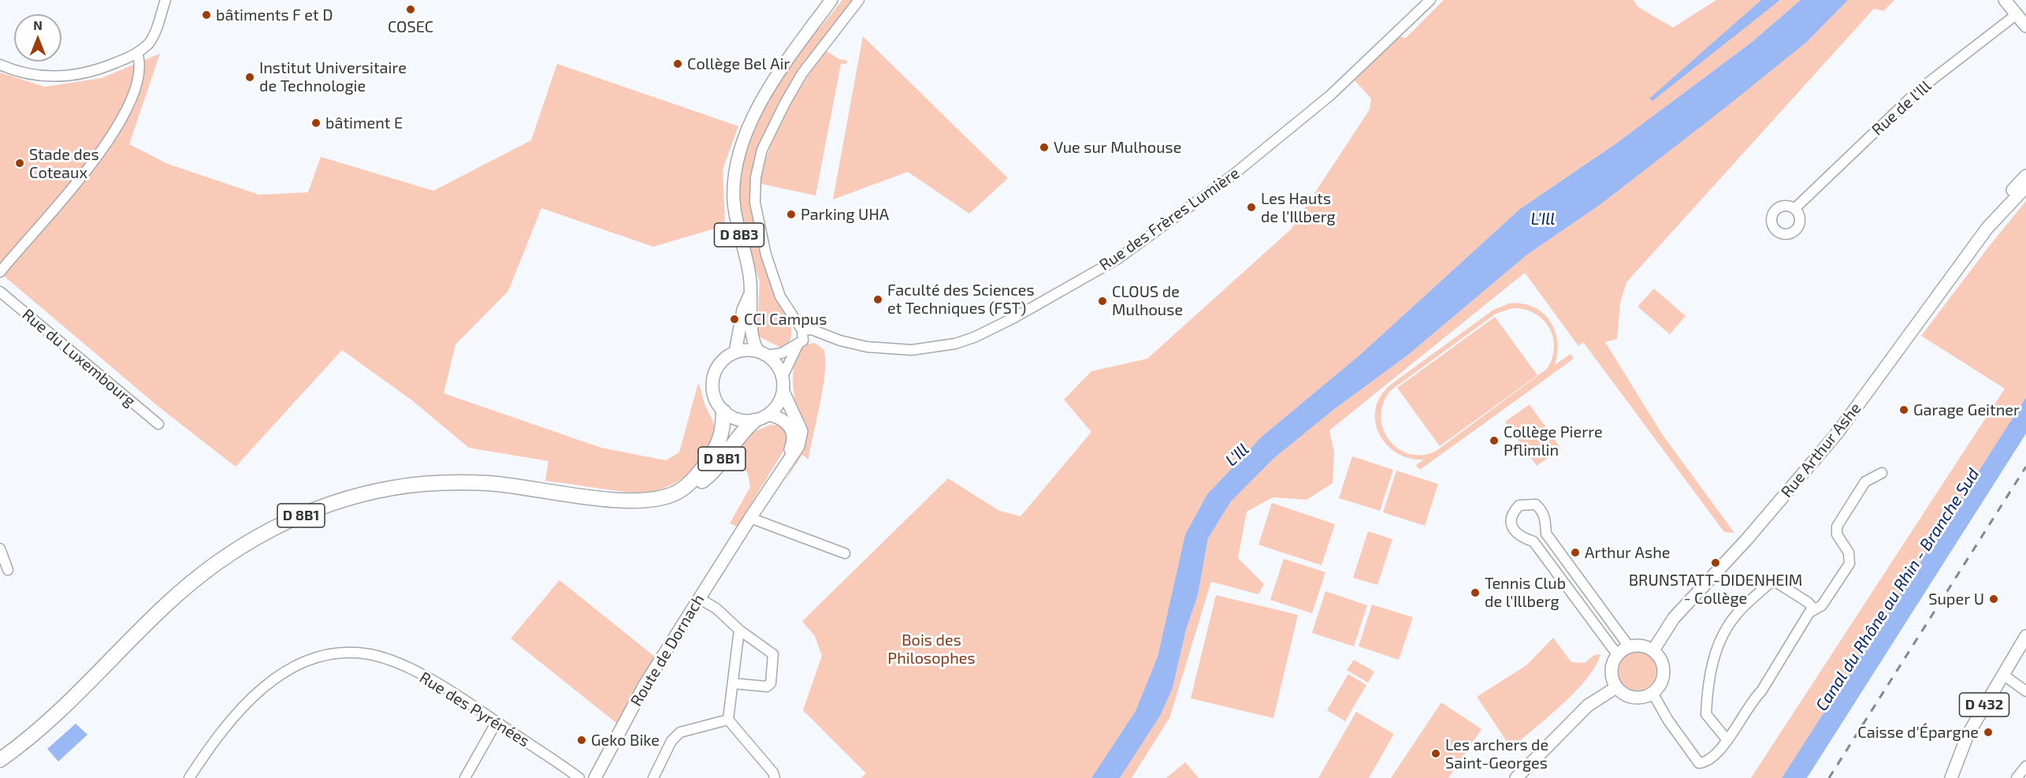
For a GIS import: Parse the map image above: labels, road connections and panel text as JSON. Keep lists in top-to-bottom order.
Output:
{
  "streets": {
    "highway": ["D 8B1"],
    "main road": [
      "D 8B3",
      "Rue Arthur Ashe",
      "Route de Dornach",
      "D 432"
    ],
    "street": [
      "Rue de l'Ill",
      "Rue des Frères Lumière",
      "Rue du Luxembourg",
      "Rue des Pyrénées"
    ]
  },
  "crossings": [
    ["D 8B3", "D 8B1"]
  ],
  "water": ["L'Ill", "Canal du Rhône au Rhin - Branche Sud"],
  "parks": ["Bois des Philosophes"],
  "places": [
    "COSEC",
    "bâtiments F et D",
    "Collège Bel Air",
    "Institut Universitaire de Technologie",
    "bâtiment E",
    "Vue sur Mulhouse",
    "Stade des Coteaux",
    "Les Hauts de l'Illberg",
    "Parking UHA",
    "Faculté des Sciences et Techniques (FST)",
    "CLOUS de Mulhouse",
    "CCI Campus",
    "Garage Geitner",
    "Collège Pierre Pflimlin",
    "Arthur Ashe",
    "BRUNSTATT-DIDENHEIM - Collège",
    "Tennis Club de l'Illberg",
    "Super U",
    "Caisse d'Épargne",
    "Geko Bike",
    "Les archers de Saint-Georges"
  ],
  "north": "top"
}
